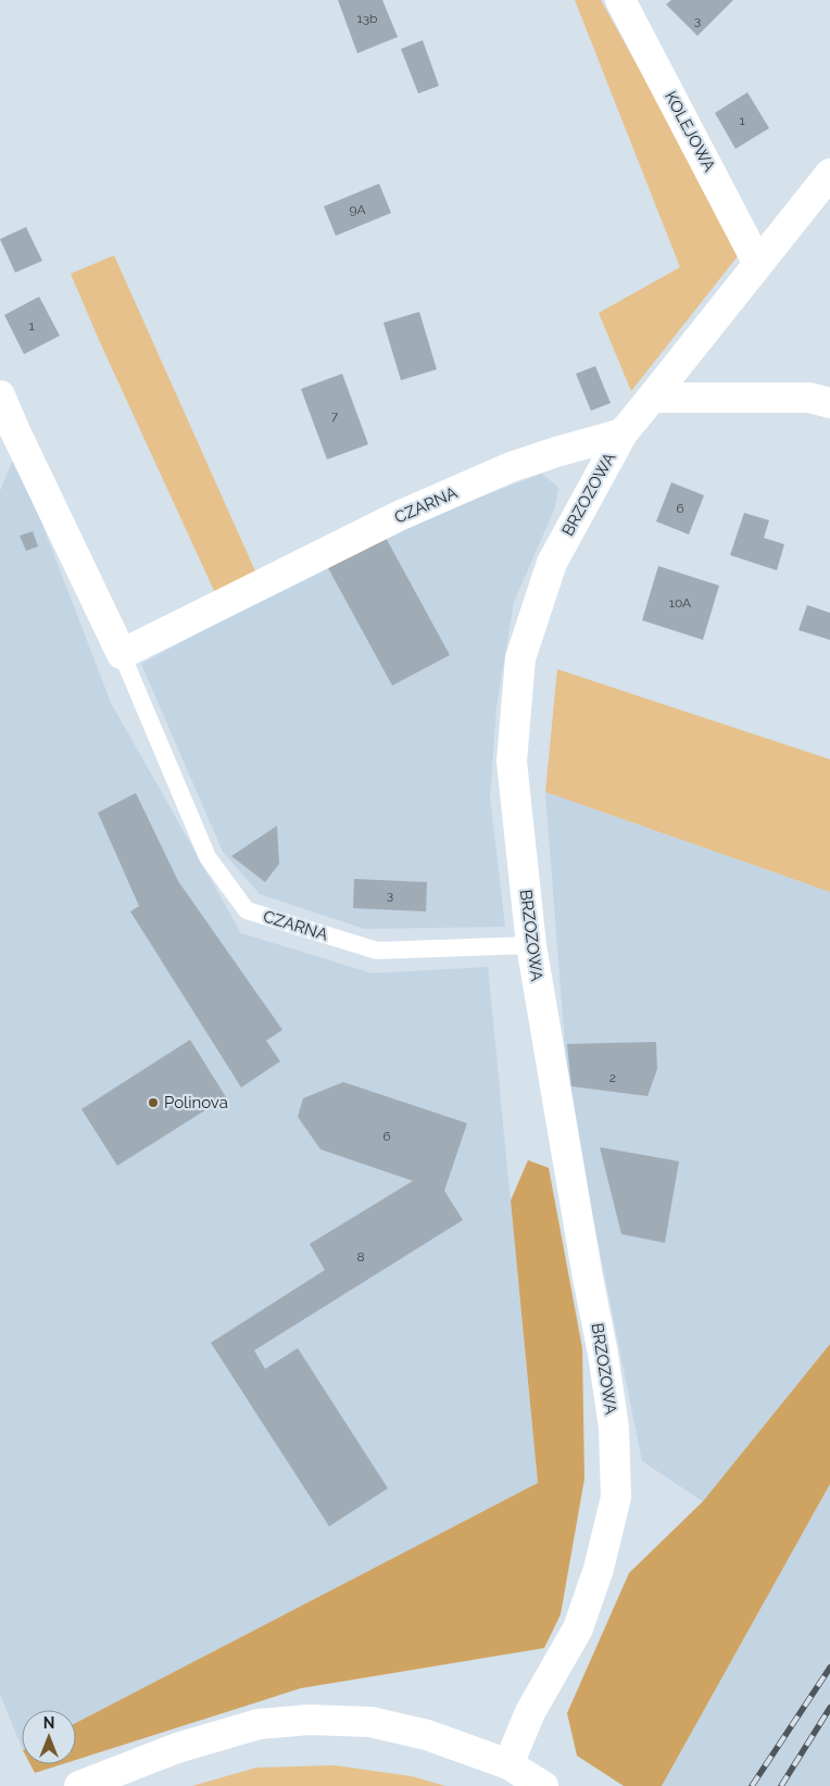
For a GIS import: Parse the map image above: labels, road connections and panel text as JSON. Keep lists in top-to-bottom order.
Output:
{
  "streets": {
    "street": ["KOLEJOWA", "BRZOZOWA", "CZARNA"]
  },
  "crossings": [
    ["KOLEJOWA", "BRZOZOWA"],
    ["BRZOZOWA", "CZARNA"]
  ],
  "places": ["Polinova"],
  "house_numbers": [
    "13b",
    "3",
    "1",
    "9A",
    "1",
    "7",
    "6",
    "10A",
    "3",
    "2",
    "6",
    "8"
  ],
  "north": "top"
}
